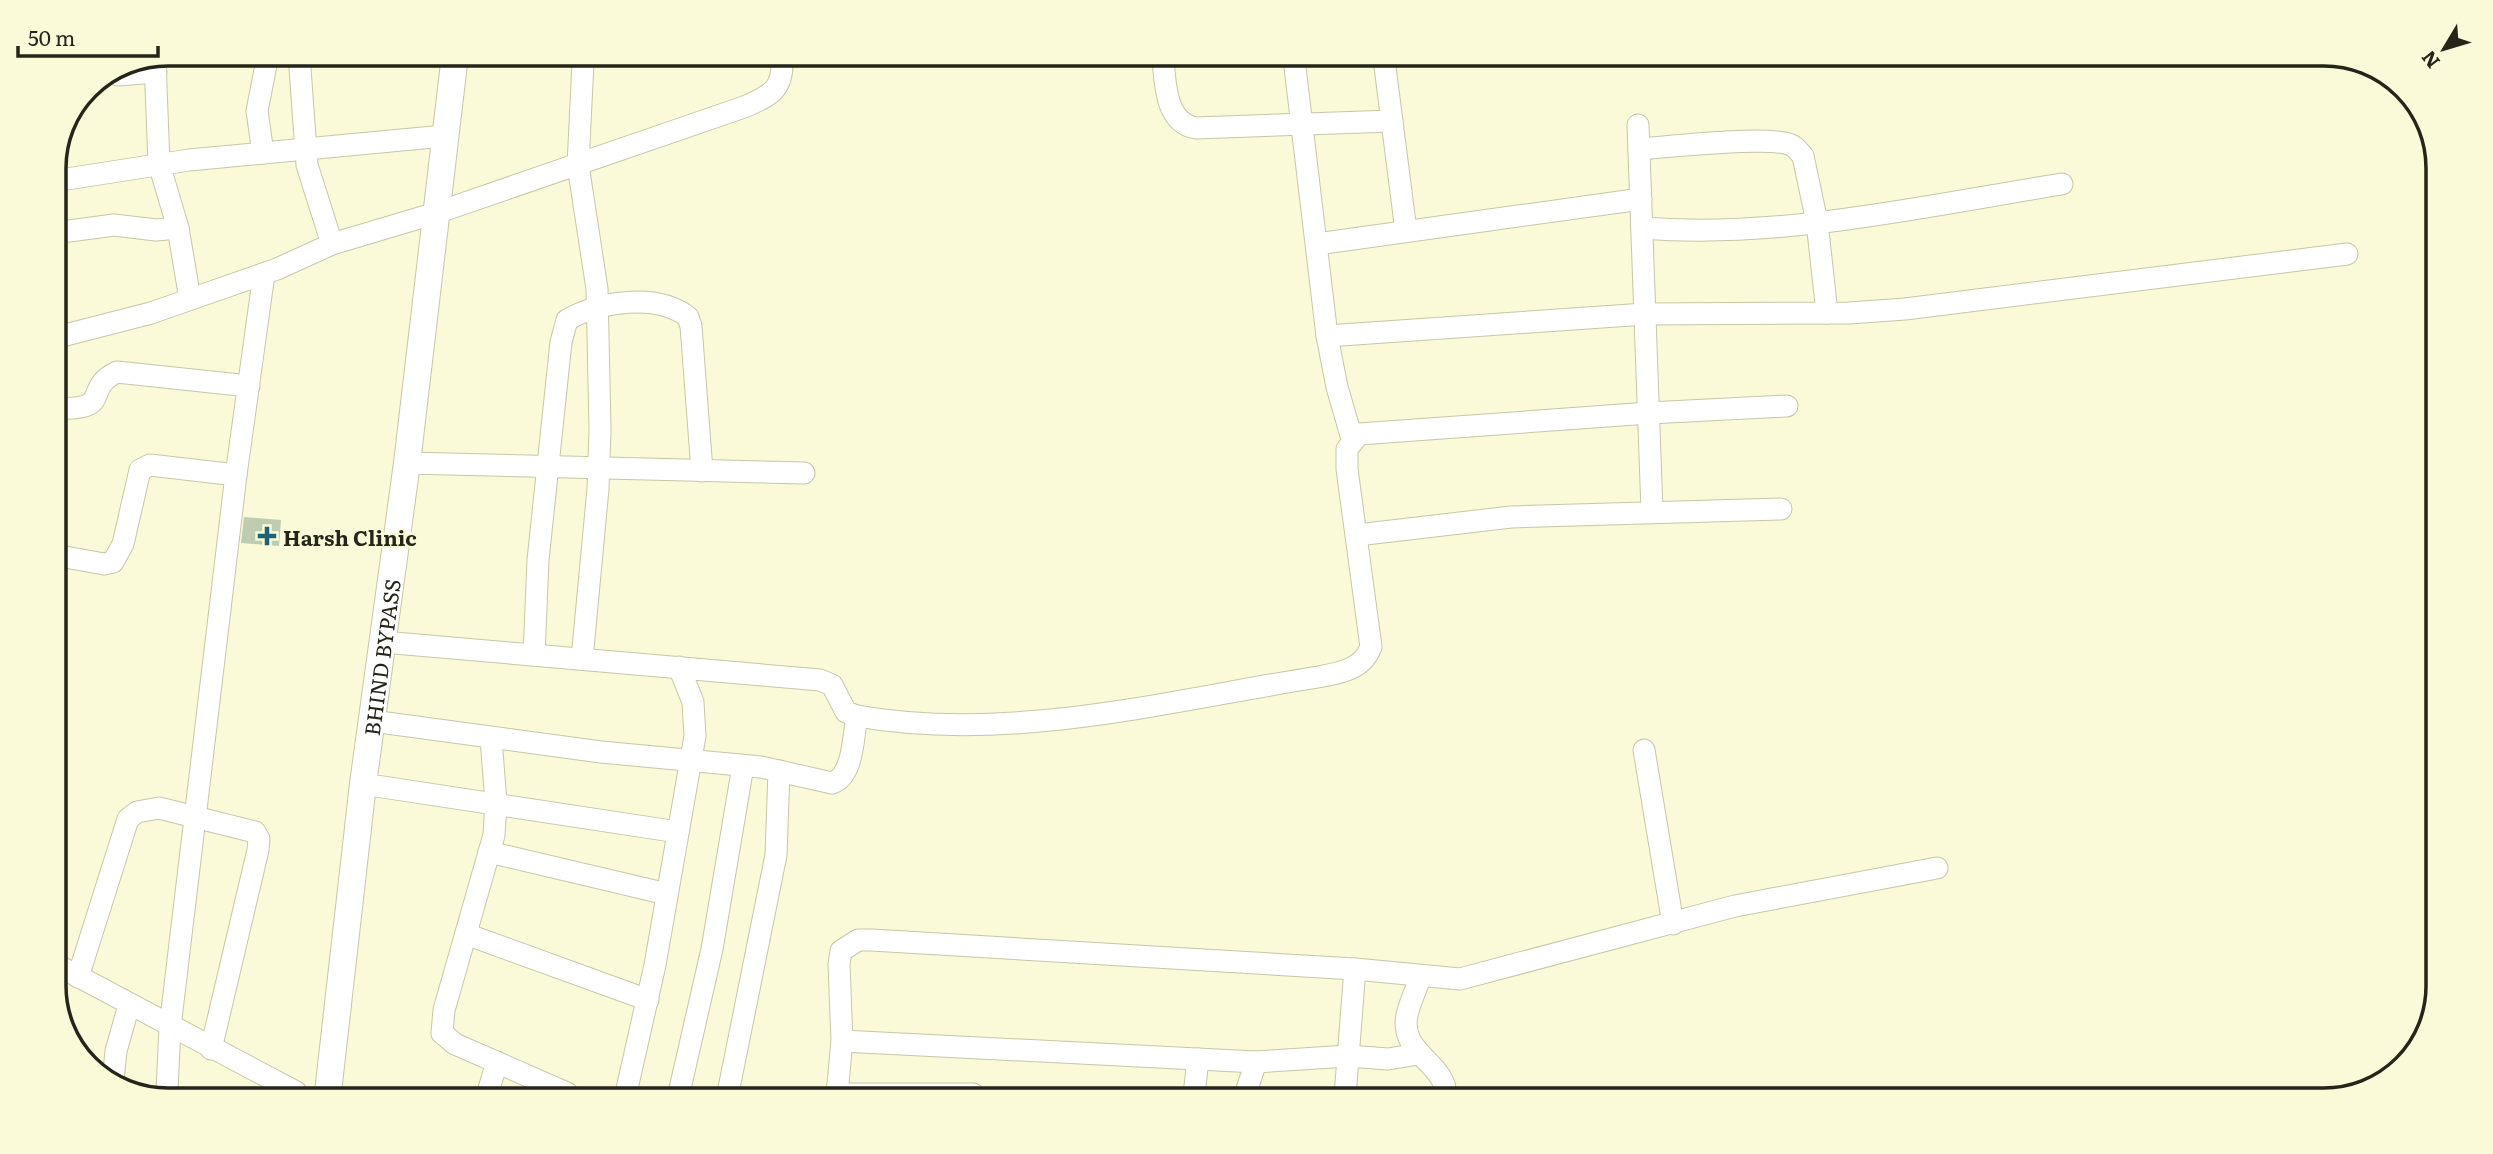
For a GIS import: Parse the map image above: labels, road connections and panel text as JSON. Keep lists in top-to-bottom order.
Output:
{
  "streets": {
    "street": ["BHIND BYPASS"]
  },
  "places": {
    "health": ["Harsh Clinic"]
  },
  "scale_bar": "50 m",
  "north": "bottom left"
}
